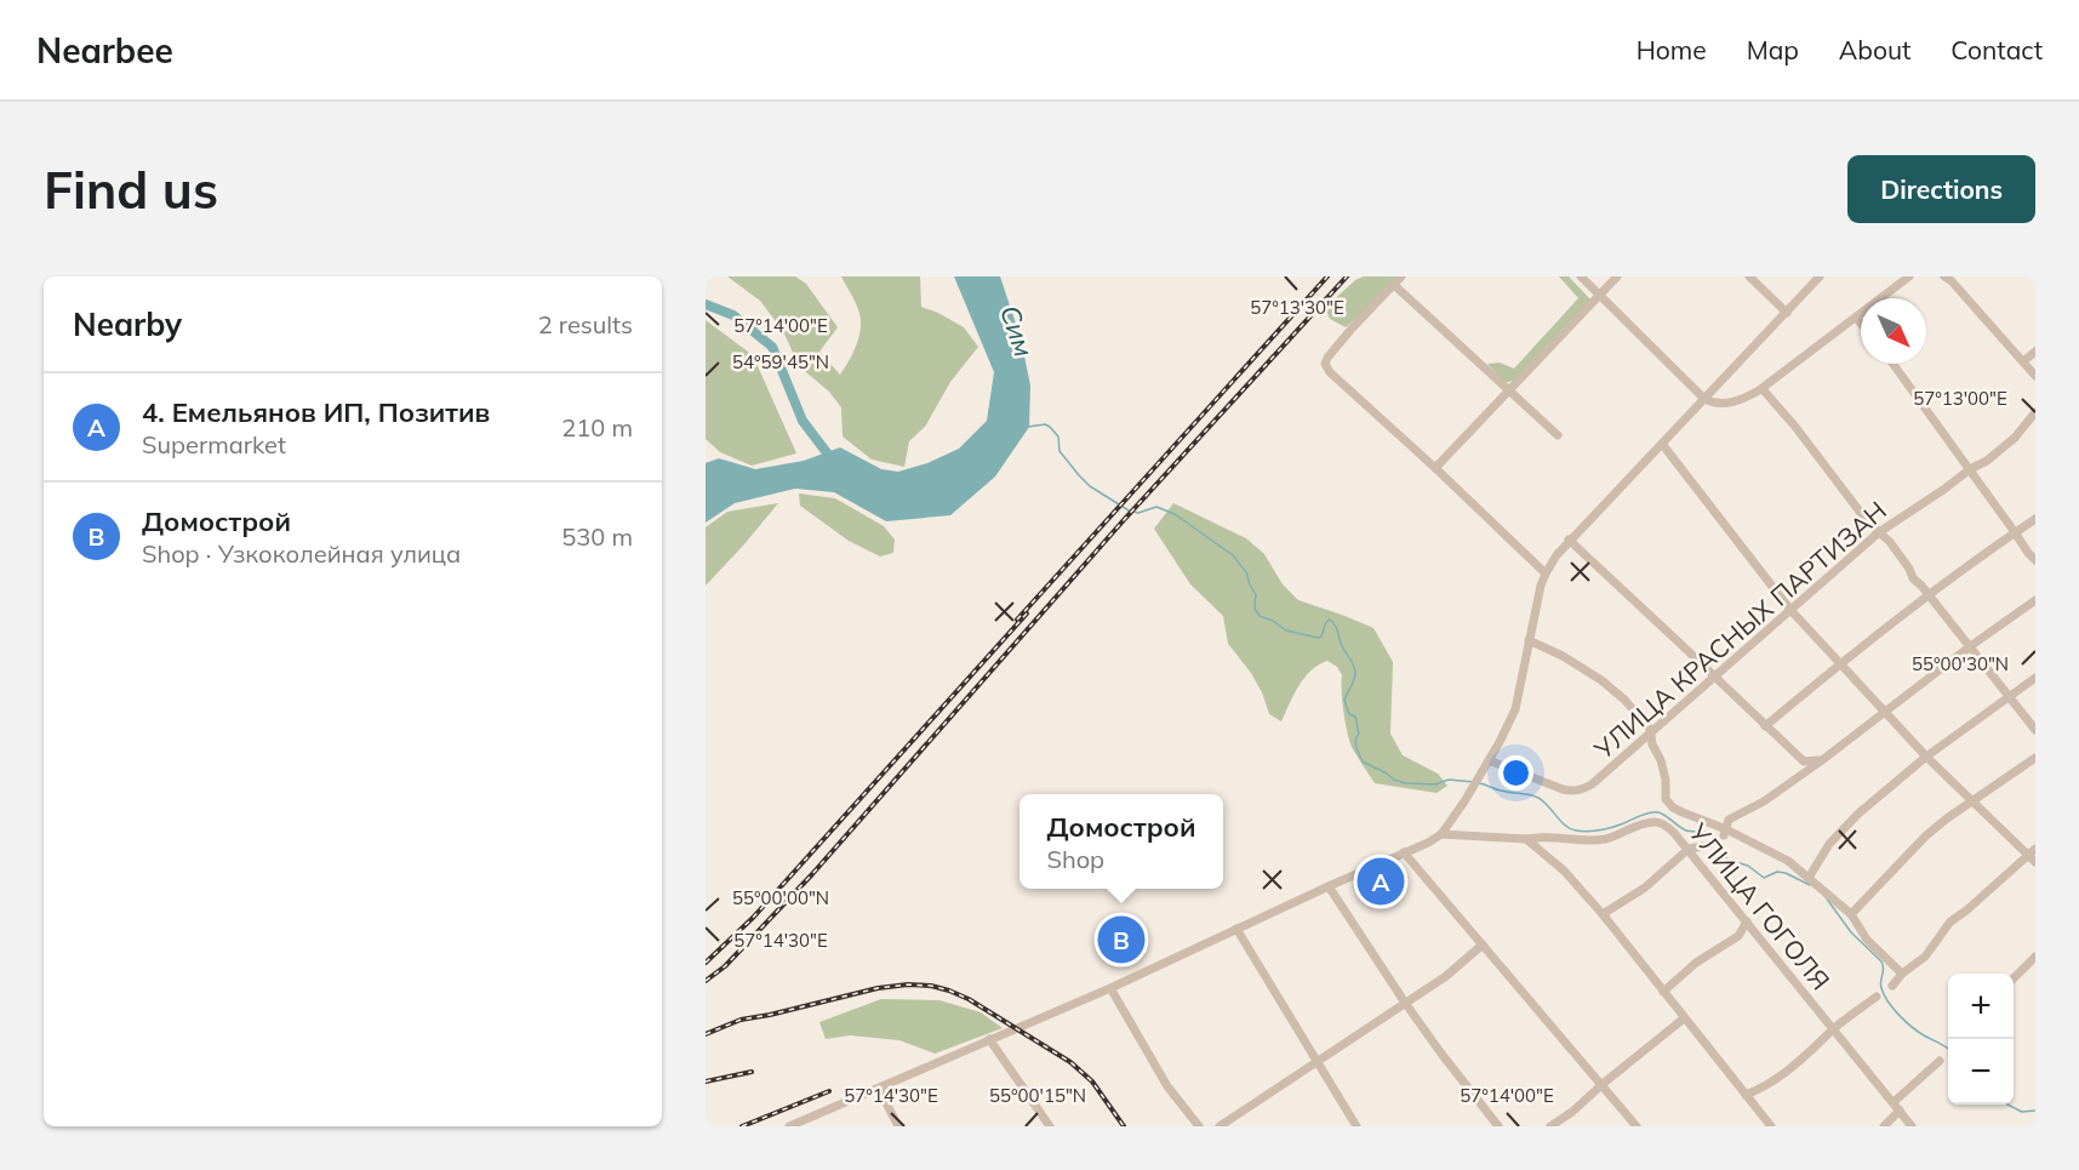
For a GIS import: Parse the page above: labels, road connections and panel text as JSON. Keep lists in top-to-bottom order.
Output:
{
  "streets": {
    "street": ["УЛИЦА КРАСНЫХ ПАРТИЗАН", "УЛИЦА ГОГОЛЯ"]
  },
  "water": ["Сим"],
  "north": "bottom right",
  "page": {
    "header": "Nearbee",
    "nav": [
      "Home",
      "Map",
      "About",
      "Contact"
    ],
    "buttons": "Directions",
    "title": "Find us",
    "heading": ["Nearby", "2 results"],
    "list": [
      {
        "mark": "A",
        "name": "4. Емельянов ИП, Позитив",
        "note": "Supermarket",
        "value": "210 m"
      },
      {
        "mark": "B",
        "name": "Домострой",
        "note": "Shop · Узкоколейная улица",
        "value": "530 m"
      }
    ],
    "popup": ["Домострой", "Shop"],
    "pins": ["A", "B"],
    "map_buttons": ["+", "−"]
  },
  "coordinates": [
    "57°13'30\"E",
    "57°14'00\"E",
    "54°59'45\"N",
    "57°13'00\"E",
    "55°00'30\"N",
    "55°00'00\"N",
    "57°14'30\"E",
    "55°00'15\"N"
  ]
}
